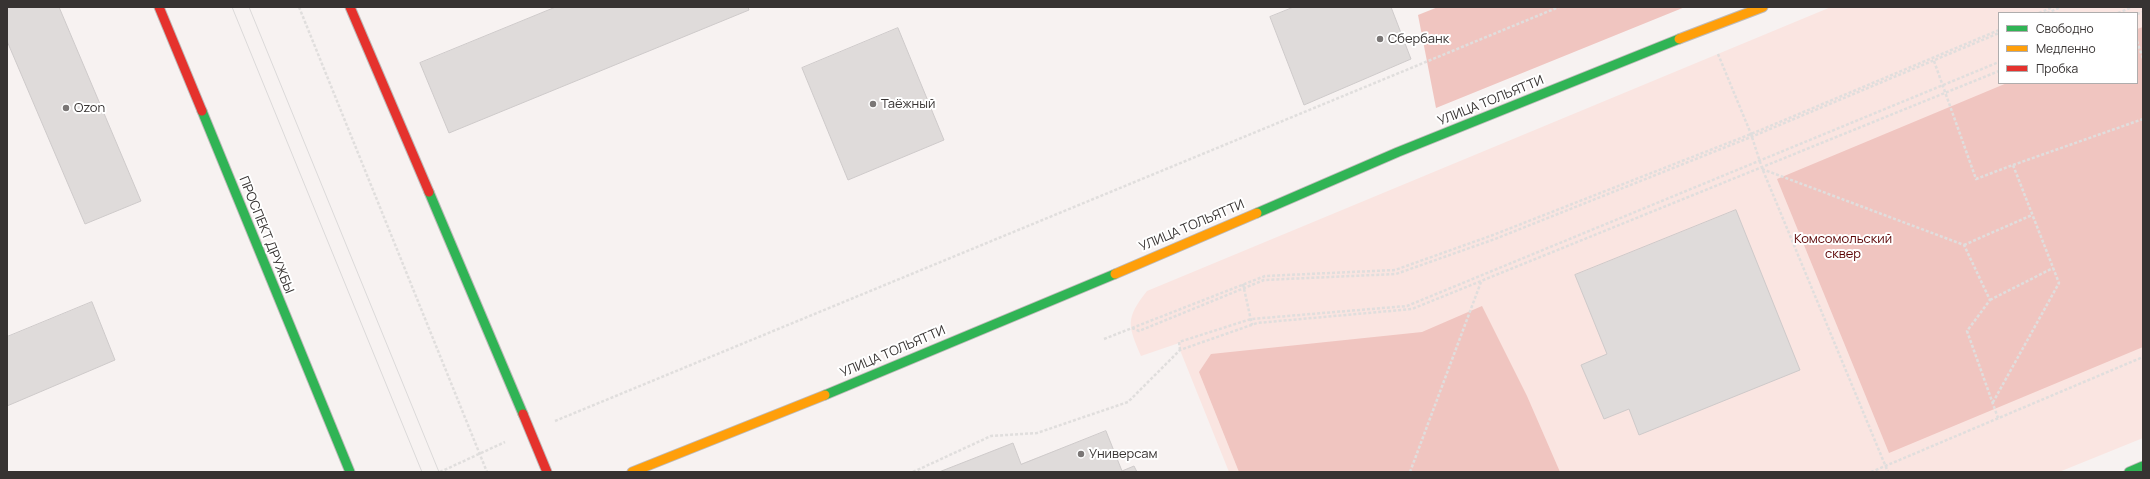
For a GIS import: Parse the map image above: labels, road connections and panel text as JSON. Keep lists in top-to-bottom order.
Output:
{
  "streets": {
    "street": ["УЛИЦА ТОЛЬЯТТИ", "ПРОСПЕКТ ДРУЖБЫ"]
  },
  "parks": ["Комсомольский сквер"],
  "places": [
    "Сбербанк",
    "Таёжный",
    "Ozon",
    "Универсам"
  ],
  "legend": ["Свободно", "Медленно", "Пробка"]
}
